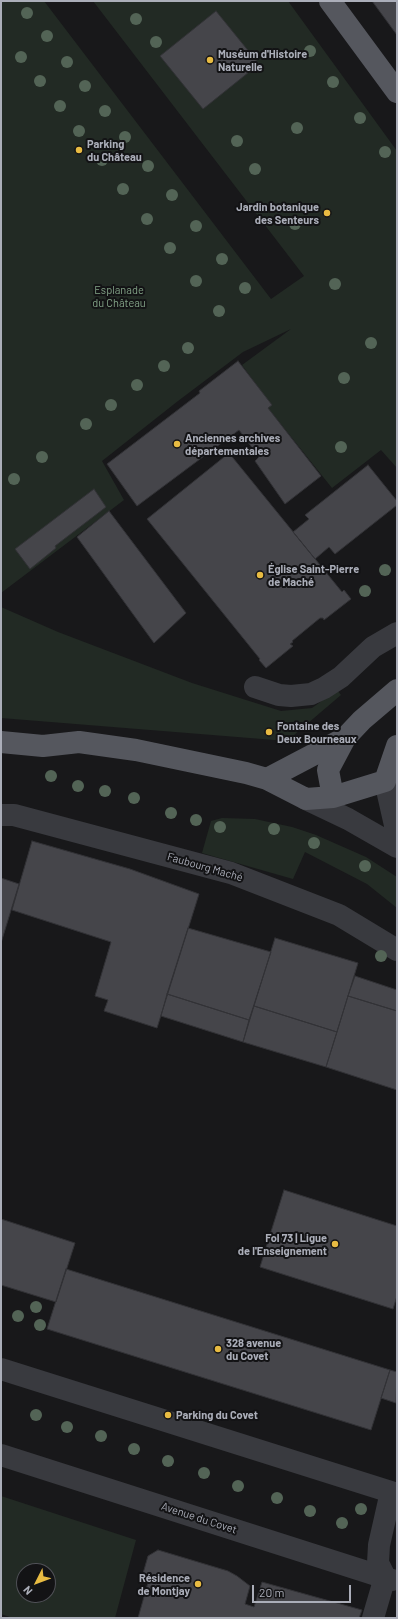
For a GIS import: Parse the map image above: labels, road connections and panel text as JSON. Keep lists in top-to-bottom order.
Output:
{
  "streets": {
    "street": ["Faubourg Maché", "Avenue du Covet"]
  },
  "parks": ["Esplanade du Château"],
  "places": [
    "Muséum d'Histoire Naturelle",
    "Parking du Château",
    "Jardin botanique des Senteurs",
    "Anciennes archives départementales",
    "Église Saint-Pierre de Maché",
    "Fontaine des Deux Bourneaux",
    "Fol 73 | Ligue de l'Enseignement",
    "328 avenue du Covet",
    "Parking du Covet",
    "Résidence de Montjay"
  ],
  "scale_bar": "20 m",
  "north": "bottom left"
}
